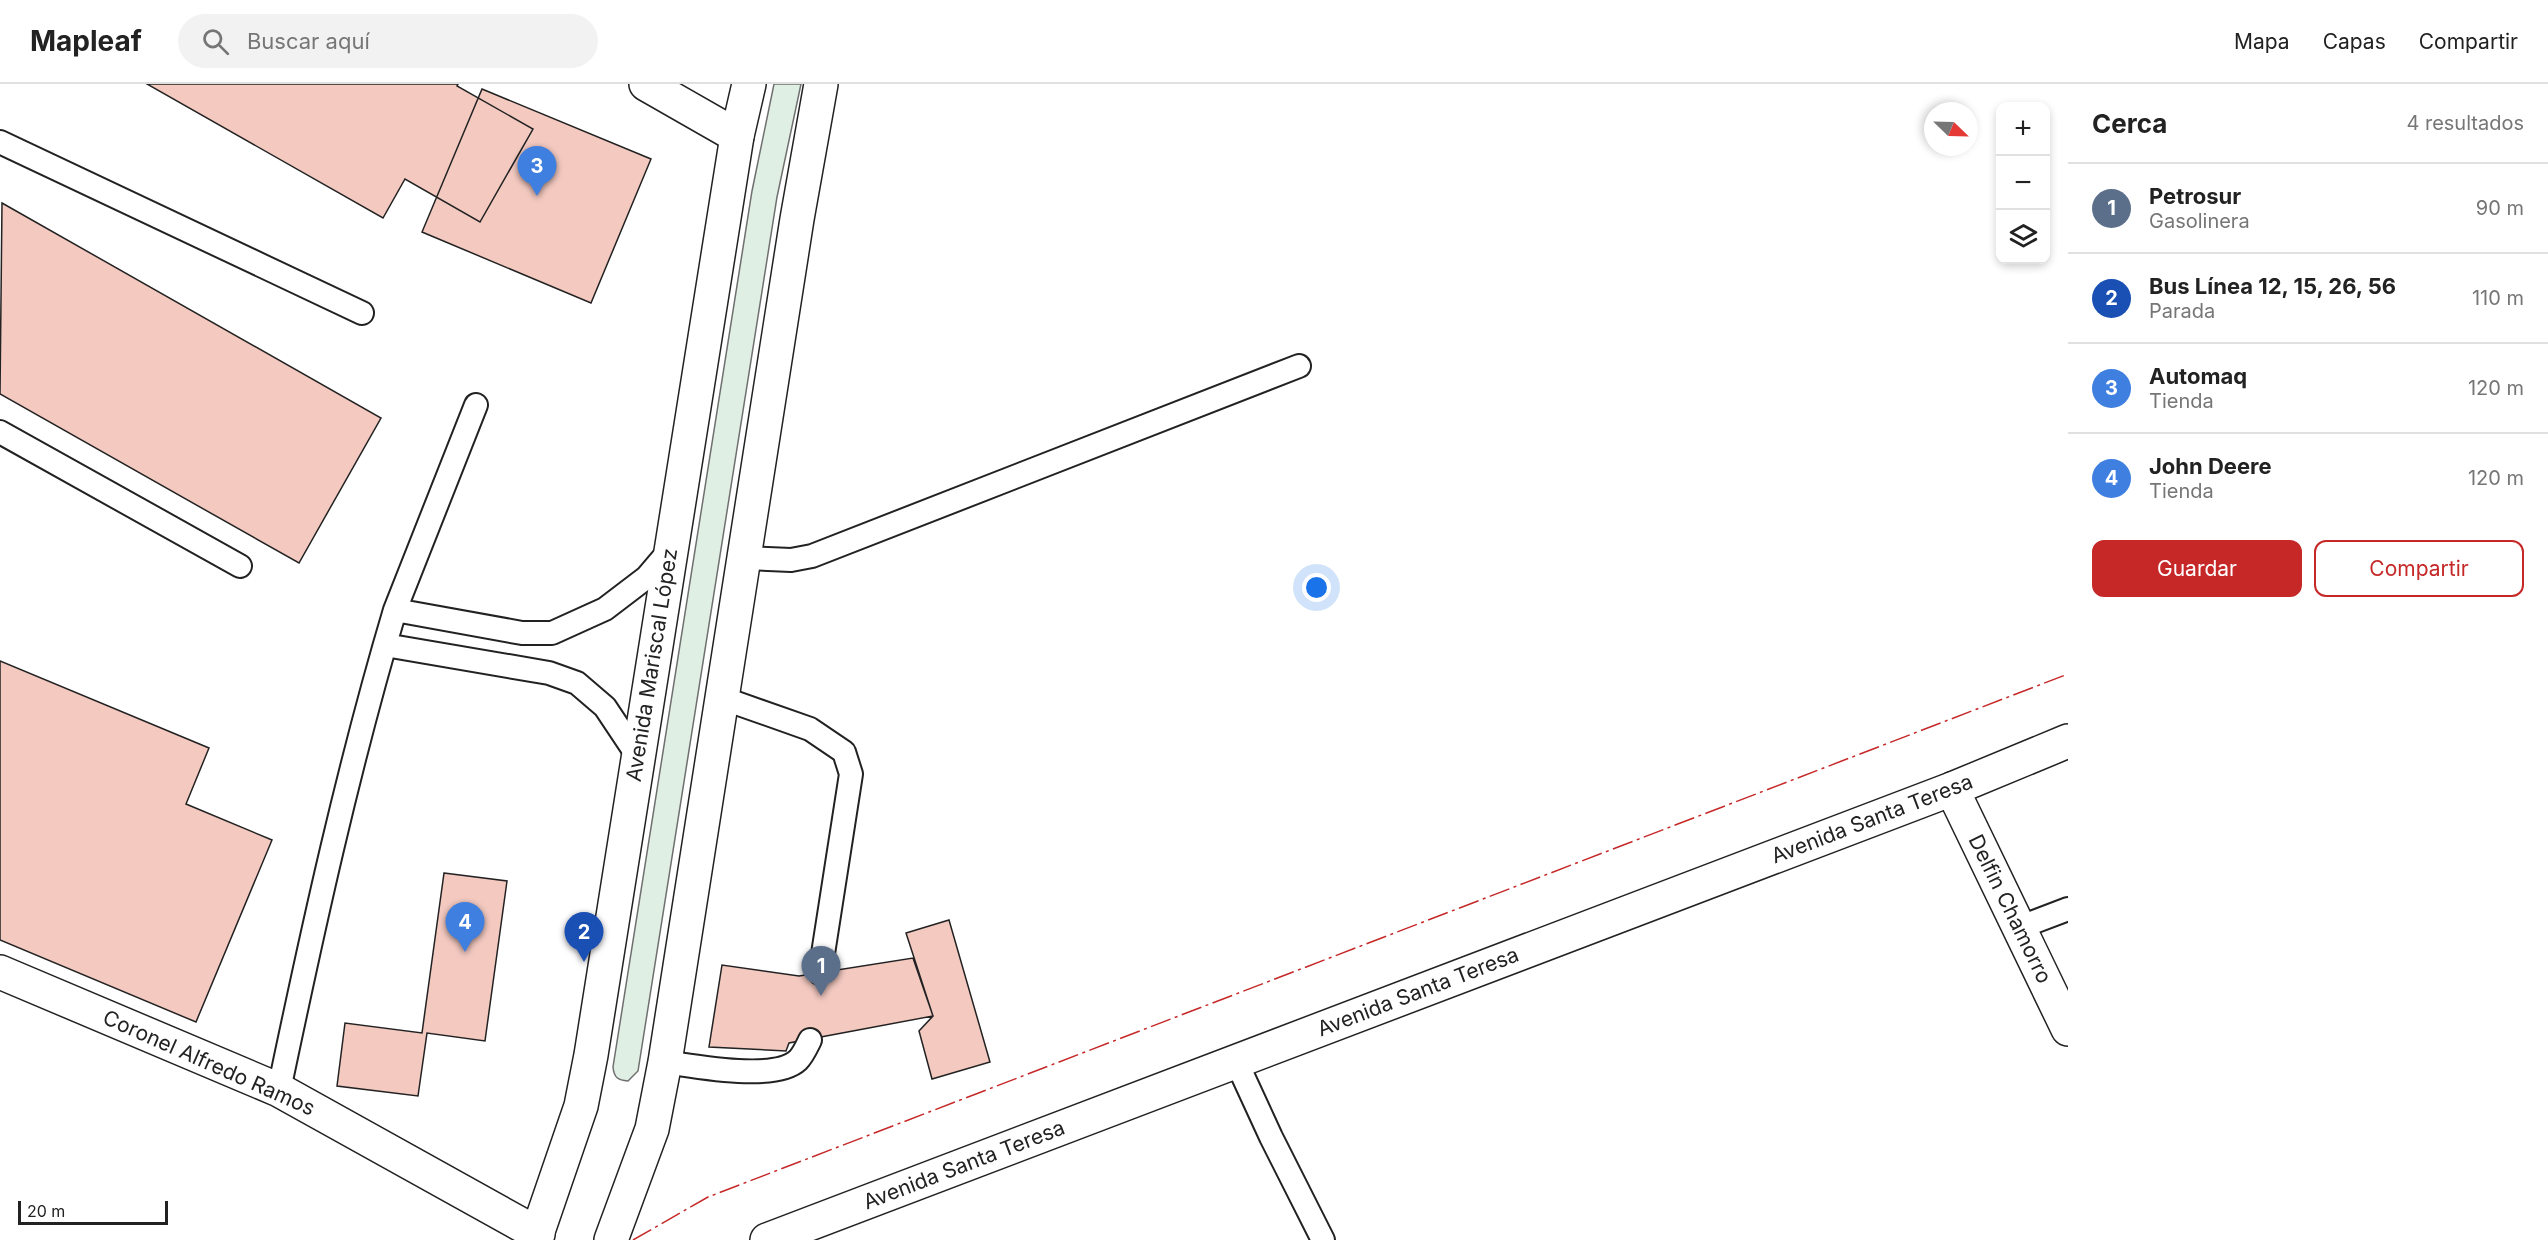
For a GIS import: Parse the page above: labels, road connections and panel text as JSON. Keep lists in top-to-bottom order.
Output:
{
  "streets": {
    "main road": [
      "Avenida Mariscal López",
      "Avenida Santa Teresa",
      "Delfin Chamorro",
      "Coronel Alfredo Ramos"
    ]
  },
  "crossings": [
    ["Avenida Mariscal López", "Coronel Alfredo Ramos"],
    ["Avenida Santa Teresa", "Delfin Chamorro"]
  ],
  "scale_bar": "20 m",
  "north": "bottom right",
  "page": {
    "header": "Mapleaf",
    "search": "Buscar aquí",
    "nav": ["Mapa", "Capas", "Compartir"],
    "heading": ["Cerca", "4 resultados"],
    "map_buttons": ["+", "−"],
    "pins": [
      "3",
      "4",
      "2",
      "1"
    ],
    "list": [
      {
        "mark": "1",
        "name": "Petrosur",
        "note": "Gasolinera",
        "value": "90 m"
      },
      {
        "mark": "2",
        "name": "Bus Línea 12, 15, 26, 56",
        "note": "Parada",
        "value": "110 m"
      },
      {
        "mark": "3",
        "name": "Automaq",
        "note": "Tienda",
        "value": "120 m"
      },
      {
        "mark": "4",
        "name": "John Deere",
        "note": "Tienda",
        "value": "120 m"
      }
    ],
    "buttons": ["Guardar", "Compartir"],
    "scale": "20 m"
  }
}
